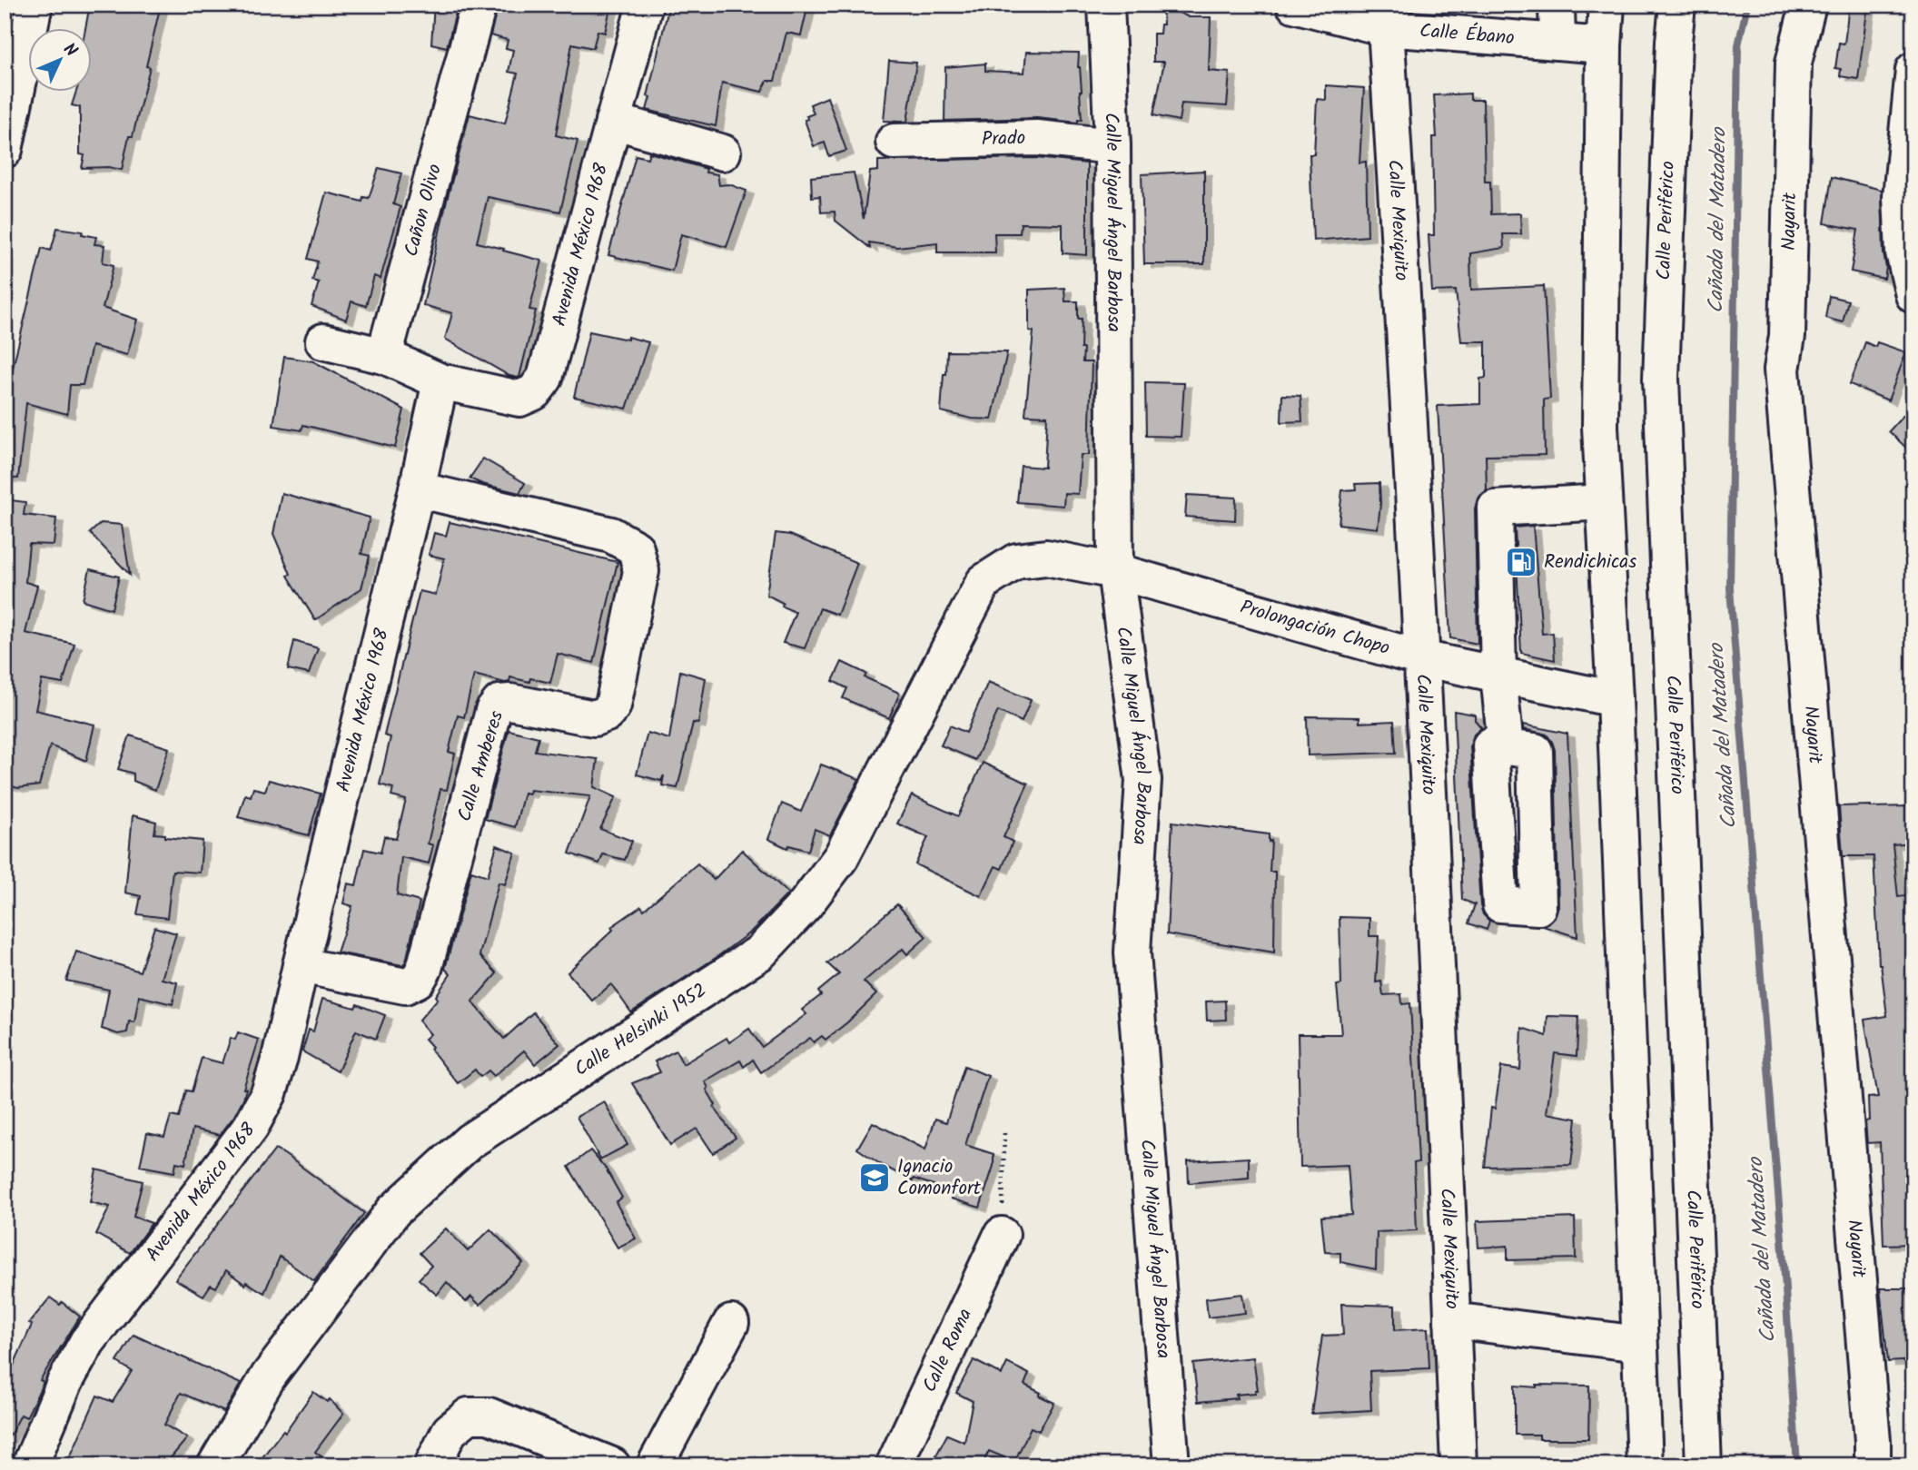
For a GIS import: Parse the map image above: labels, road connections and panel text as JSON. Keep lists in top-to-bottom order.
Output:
{
  "streets": {
    "main road": [
      "Calle Ébano",
      "Prado",
      "Cañon Olivo",
      "Calle Mexiquito",
      "Calle Periférico",
      "Nayarit",
      "Calle Miguel Ángel Barbosa",
      "Avenida México 1968",
      "Prolongación Chopo",
      "Calle Amberes",
      "Calle Helsinki 1952",
      "Calle Roma"
    ]
  },
  "crossings": [
    ["Calle Ébano", "Calle Mexiquito"],
    ["Prado", "Calle Miguel Ángel Barbosa"],
    ["Calle Mexiquito", "Prolongación Chopo"],
    ["Calle Miguel Ángel Barbosa", "Prolongación Chopo"],
    ["Avenida México 1968", "Calle Amberes"],
    ["Prolongación Chopo", "Calle Helsinki 1952"]
  ],
  "water": ["Cañada del Matadero"],
  "places": {
    "fuel station": ["Rendichicas"],
    "school or university": ["Ignacio Comonfort"]
  },
  "north": "top right"
}
